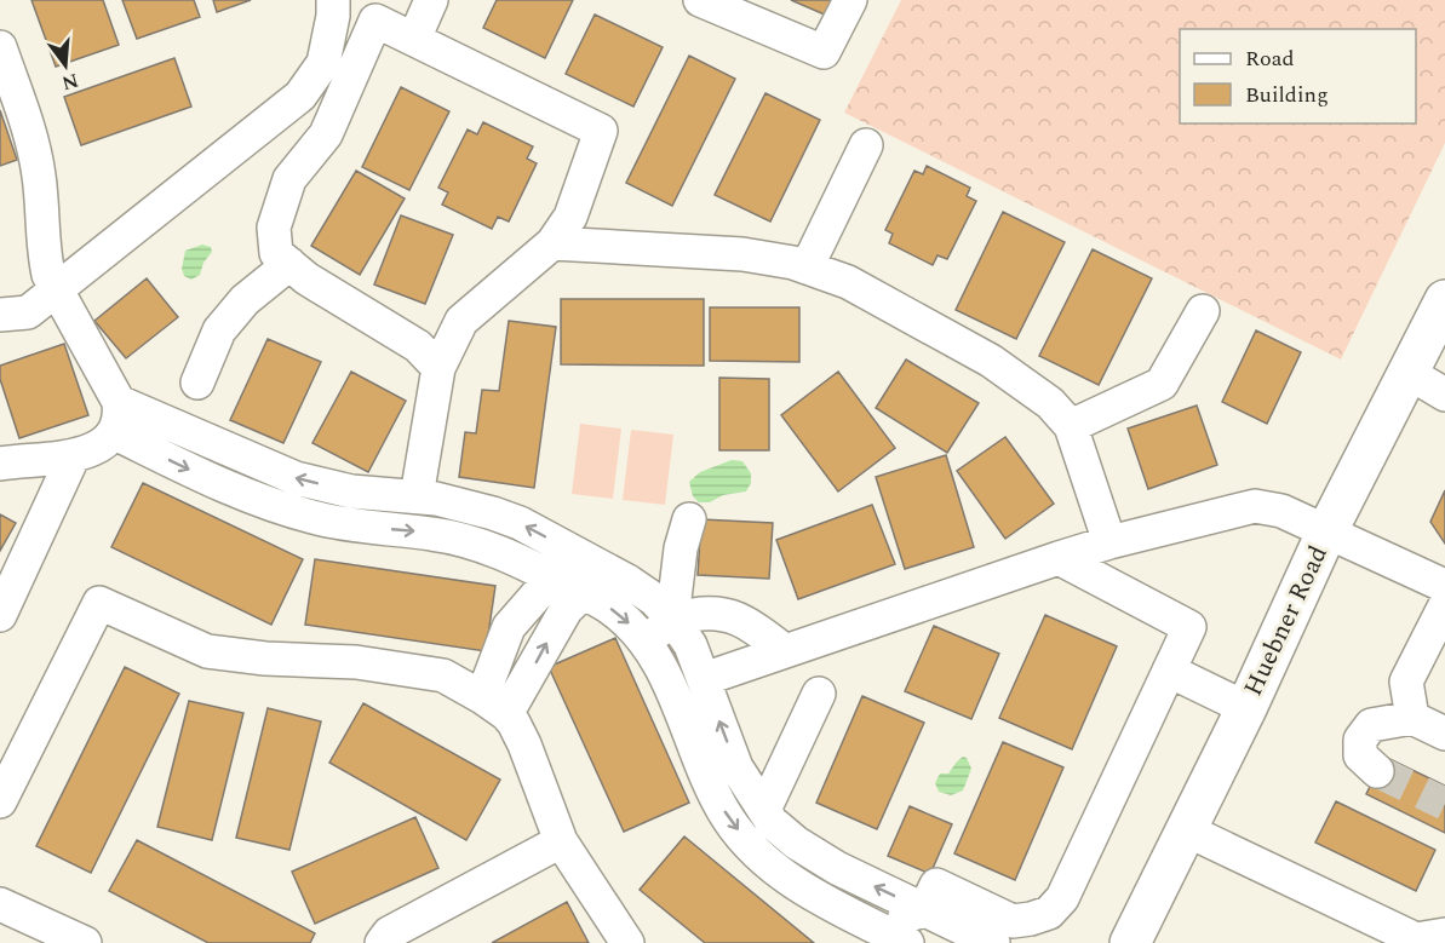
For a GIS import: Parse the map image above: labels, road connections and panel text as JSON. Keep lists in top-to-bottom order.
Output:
{
  "streets": {
    "main road": ["Huebner Road"]
  },
  "legend": ["Road", "Building"],
  "north": "bottom"
}
